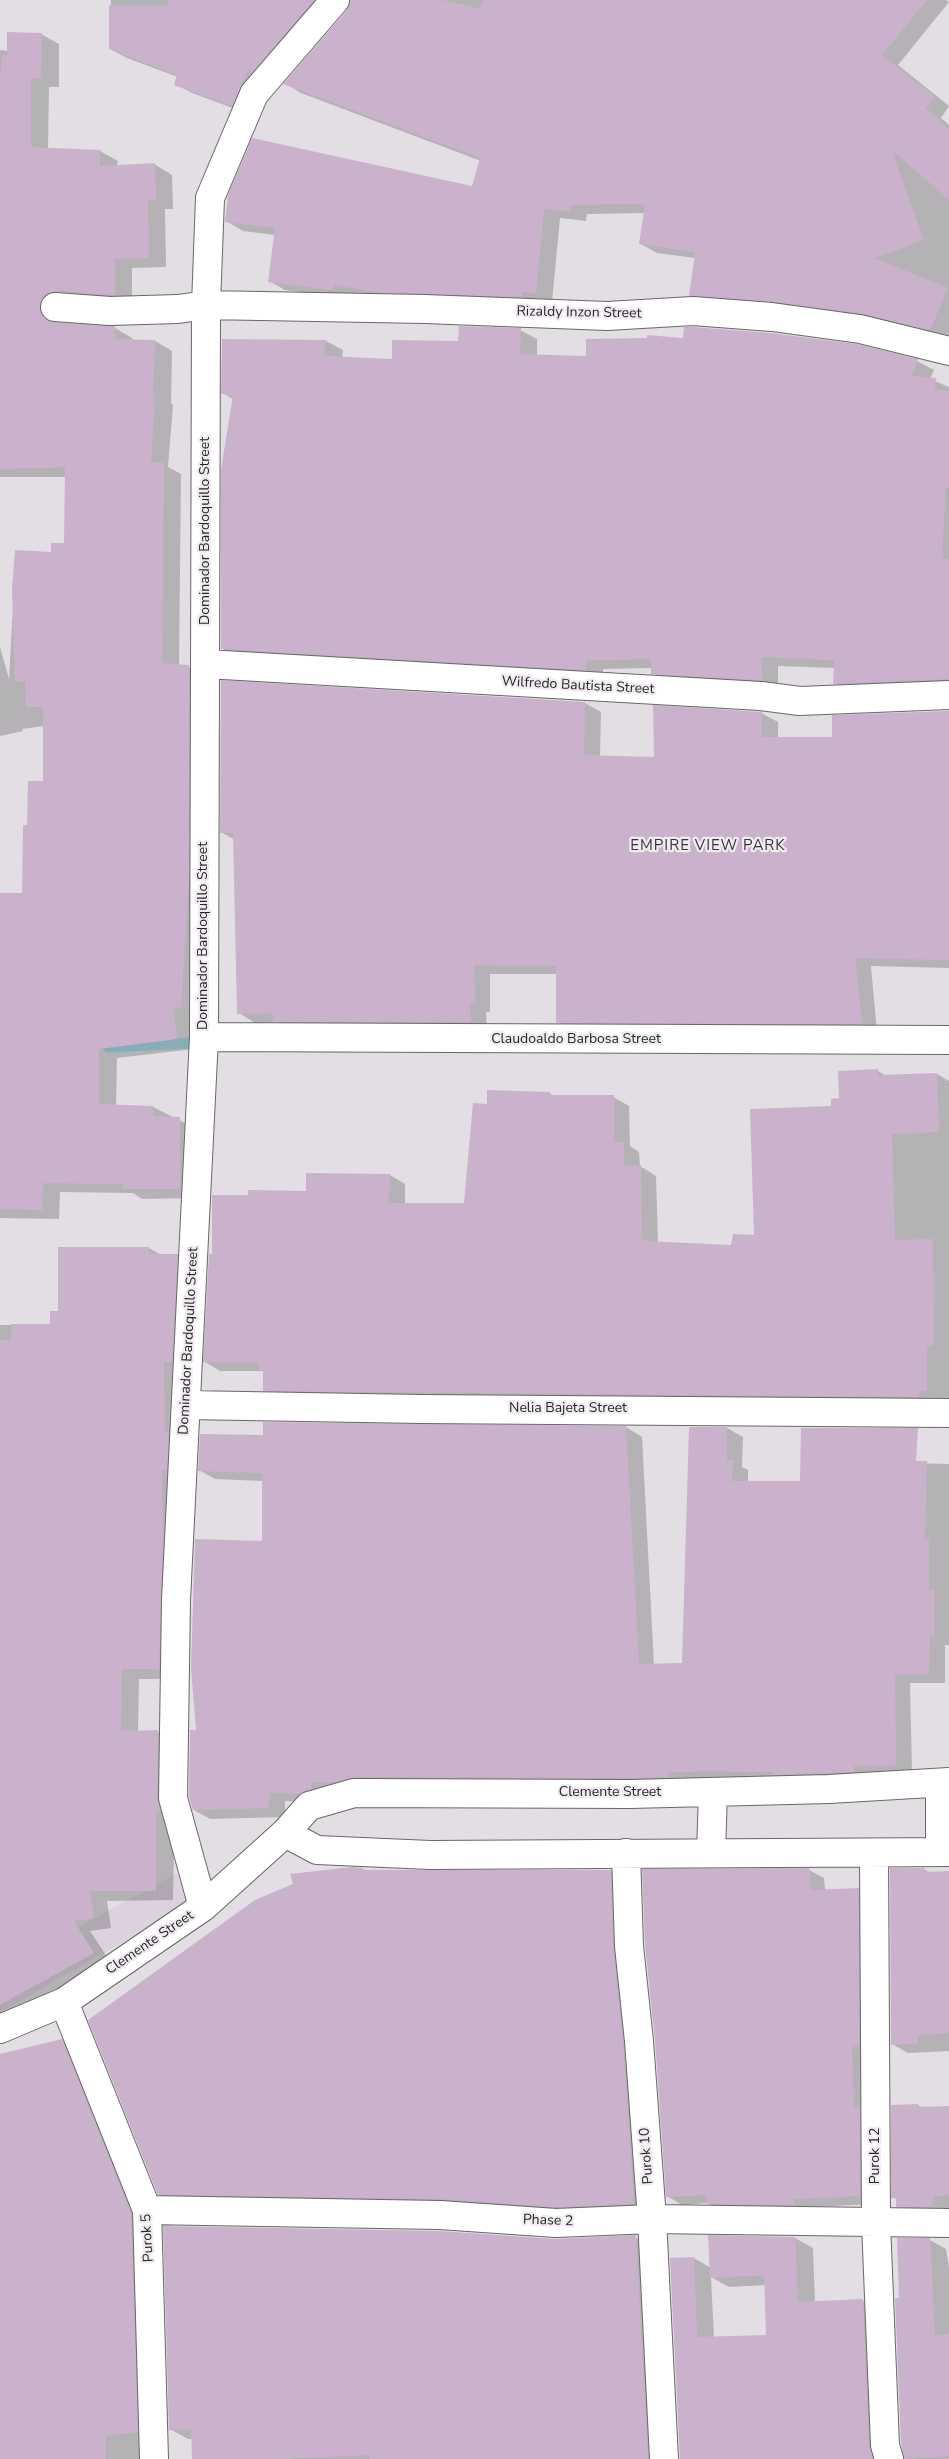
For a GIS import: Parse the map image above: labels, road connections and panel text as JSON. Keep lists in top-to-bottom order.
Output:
{
  "streets": {
    "street": [
      "Rizaldy Inzon Street",
      "Dominador Bardoquillo Street",
      "Wilfredo Bautista Street",
      "Claudoaldo Barbosa Street",
      "Nelia Bajeta Street",
      "Clemente Street",
      "Purok 10",
      "Purok 12",
      "Phase 2",
      "Purok 5"
    ]
  },
  "crossings": [
    ["Rizaldy Inzon Street", "Dominador Bardoquillo Street"],
    ["Dominador Bardoquillo Street", "Wilfredo Bautista Street"],
    ["Dominador Bardoquillo Street", "Claudoaldo Barbosa Street"],
    ["Dominador Bardoquillo Street", "Nelia Bajeta Street"],
    ["Dominador Bardoquillo Street", "Clemente Street"],
    ["Clemente Street", "Purok 5"],
    ["Purok 10", "Phase 2"],
    ["Purok 12", "Phase 2"],
    ["Phase 2", "Purok 5"]
  ],
  "districts": ["EMPIRE VIEW PARK"]
}
